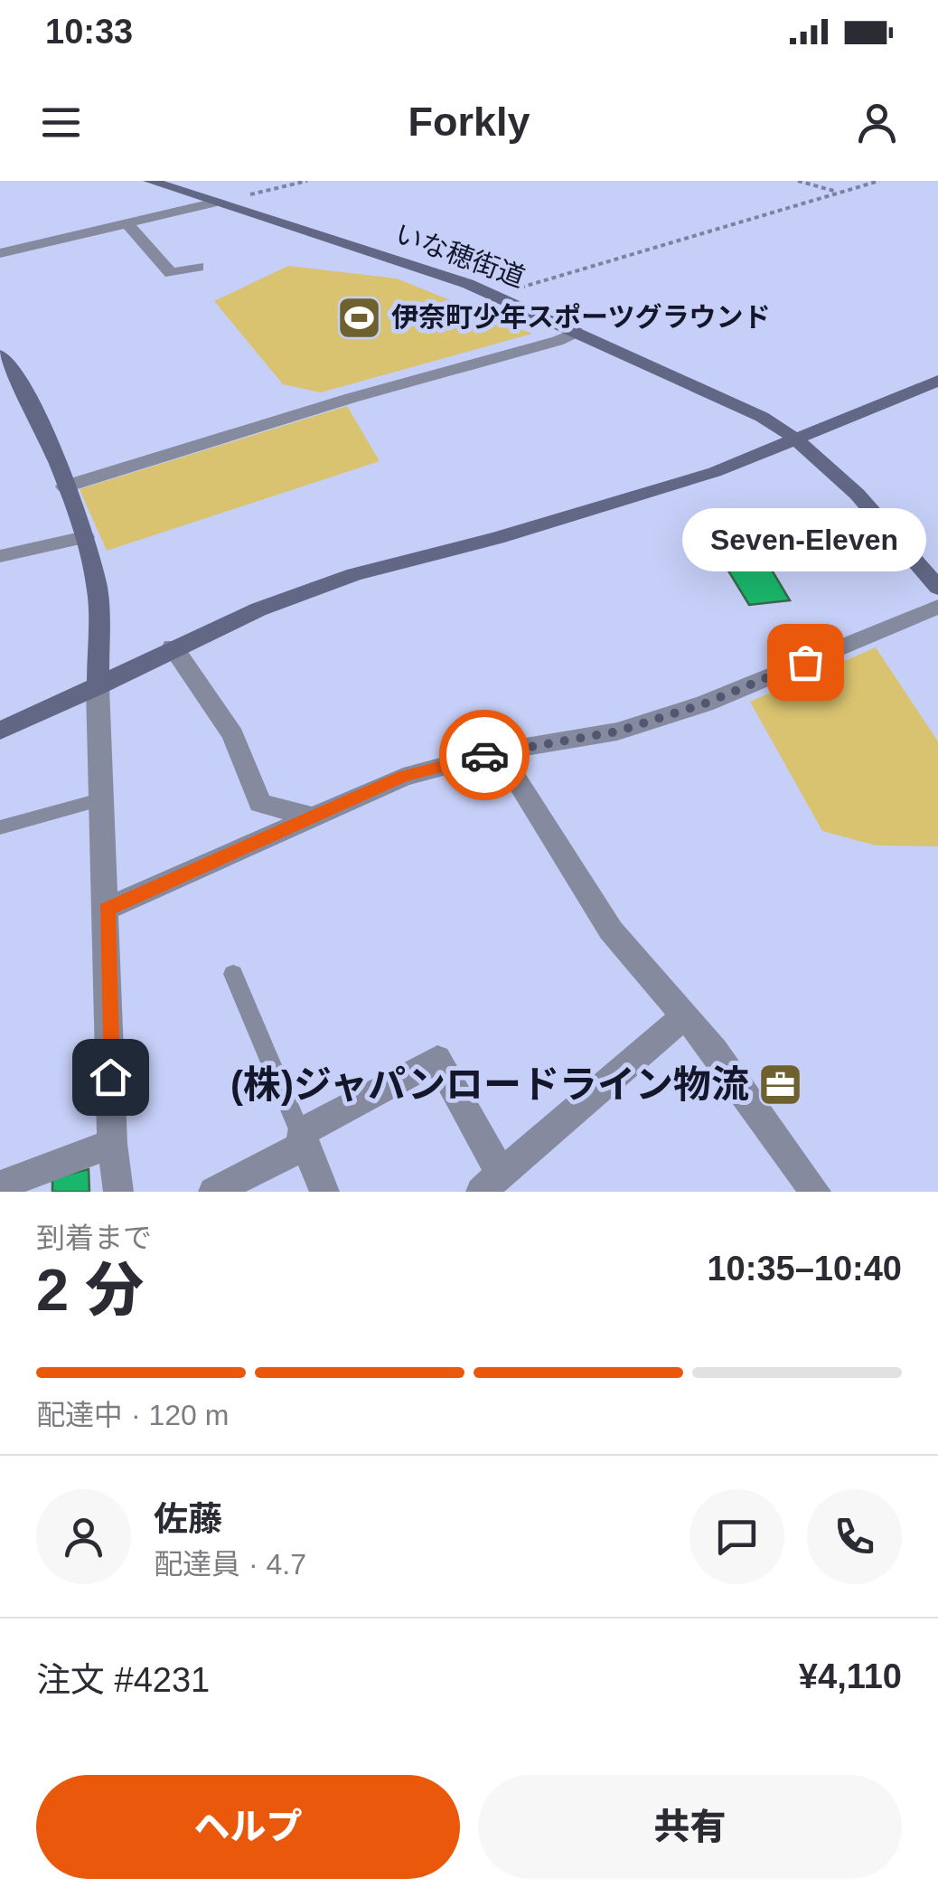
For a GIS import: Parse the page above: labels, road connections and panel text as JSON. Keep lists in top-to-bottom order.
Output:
{
  "streets": {
    "street": ["いな穂街道"]
  },
  "places": {
    "sports": ["伊奈町少年スポーツグラウンド"],
    "other": ["Seven-Eleven"],
    "office": ["(株)ジャパンロードライン物流"]
  },
  "page": {
    "status": "10:33",
    "header": "Forkly",
    "bubble": "Seven-Eleven",
    "heading": ["2 分", "到着まで", "10:35–10:40"],
    "panel": [
      "佐藤",
      "配達員 · 4.7",
      "注文 #4231",
      "¥4,110"
    ],
    "bar": "配達中 · 120 m",
    "buttons": ["ヘルプ", "共有"]
  }
}
